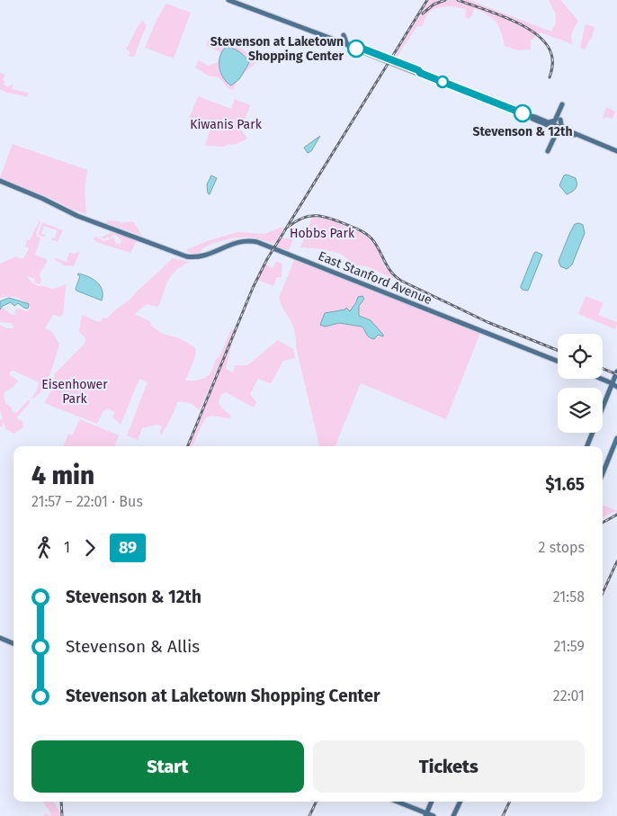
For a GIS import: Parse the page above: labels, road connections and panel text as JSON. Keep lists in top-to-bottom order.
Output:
{
  "streets": {
    "main road": ["East Stanford Avenue"]
  },
  "parks": ["Kiwanis Park", "Hobbs Park", "Eisenhower Park"],
  "places": ["Stevenson at Laketown Shopping Center", "Stevenson & 12th"],
  "lines": ["bus line 89"],
  "page": {
    "heading": ["4 min", "21:57 – 22:01 · Bus", "$1.65"],
    "legs": ["1", "89", "2 stops"],
    "list": [
      {
        "name": "Stevenson & 12th",
        "value": "21:58"
      },
      {
        "name": "Stevenson & Allis",
        "value": "21:59"
      },
      {
        "name": "Stevenson at Laketown Shopping Center",
        "value": "22:01"
      }
    ],
    "buttons": ["Start", "Tickets"]
  }
}
